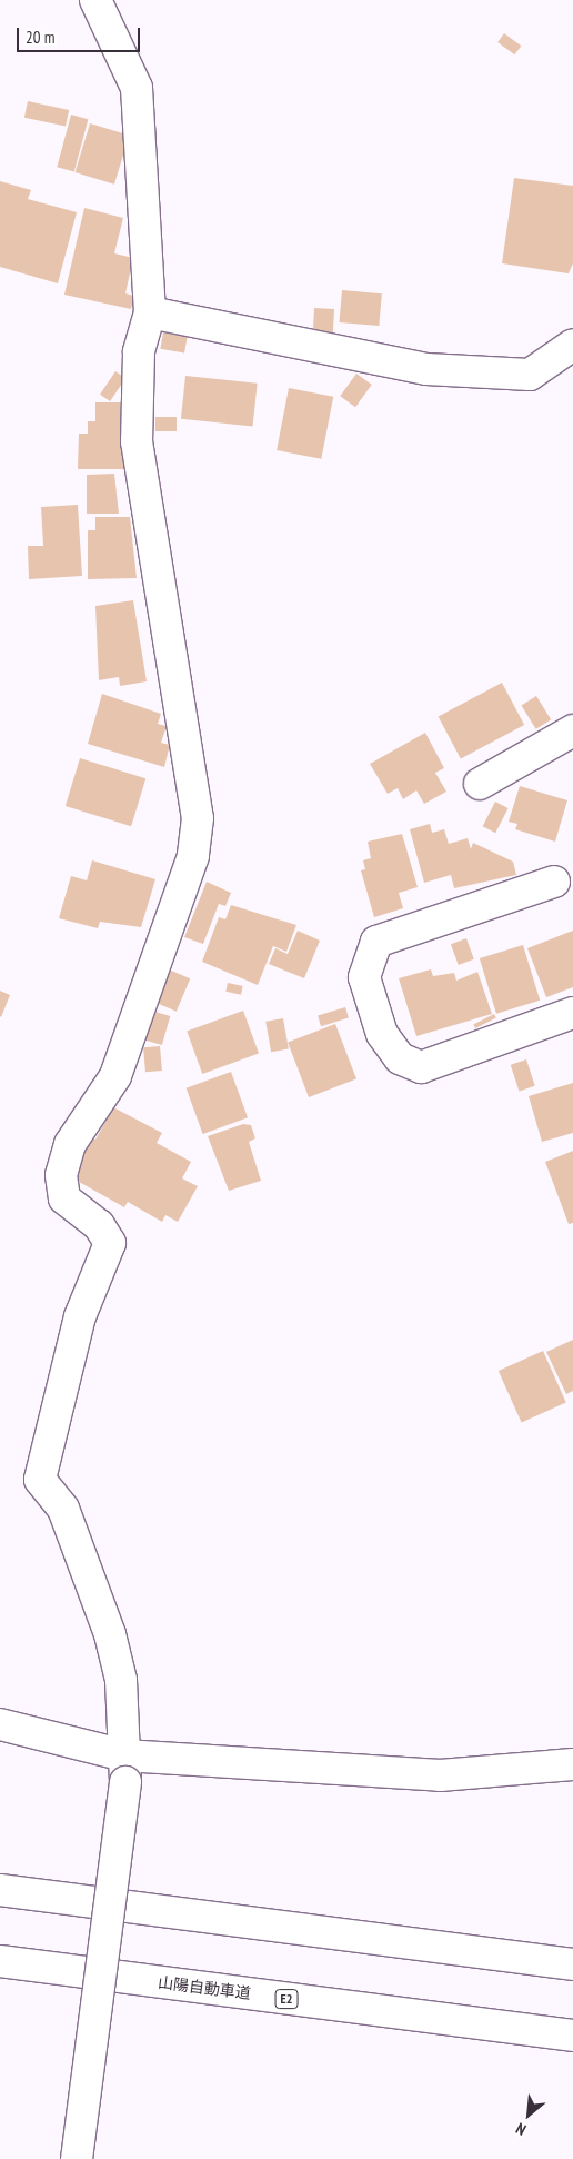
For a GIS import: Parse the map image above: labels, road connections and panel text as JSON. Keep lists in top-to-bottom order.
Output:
{
  "streets": {
    "main road": ["山陽自動車道", "E2"]
  },
  "scale_bar": "20 m",
  "north": "bottom left"
}
